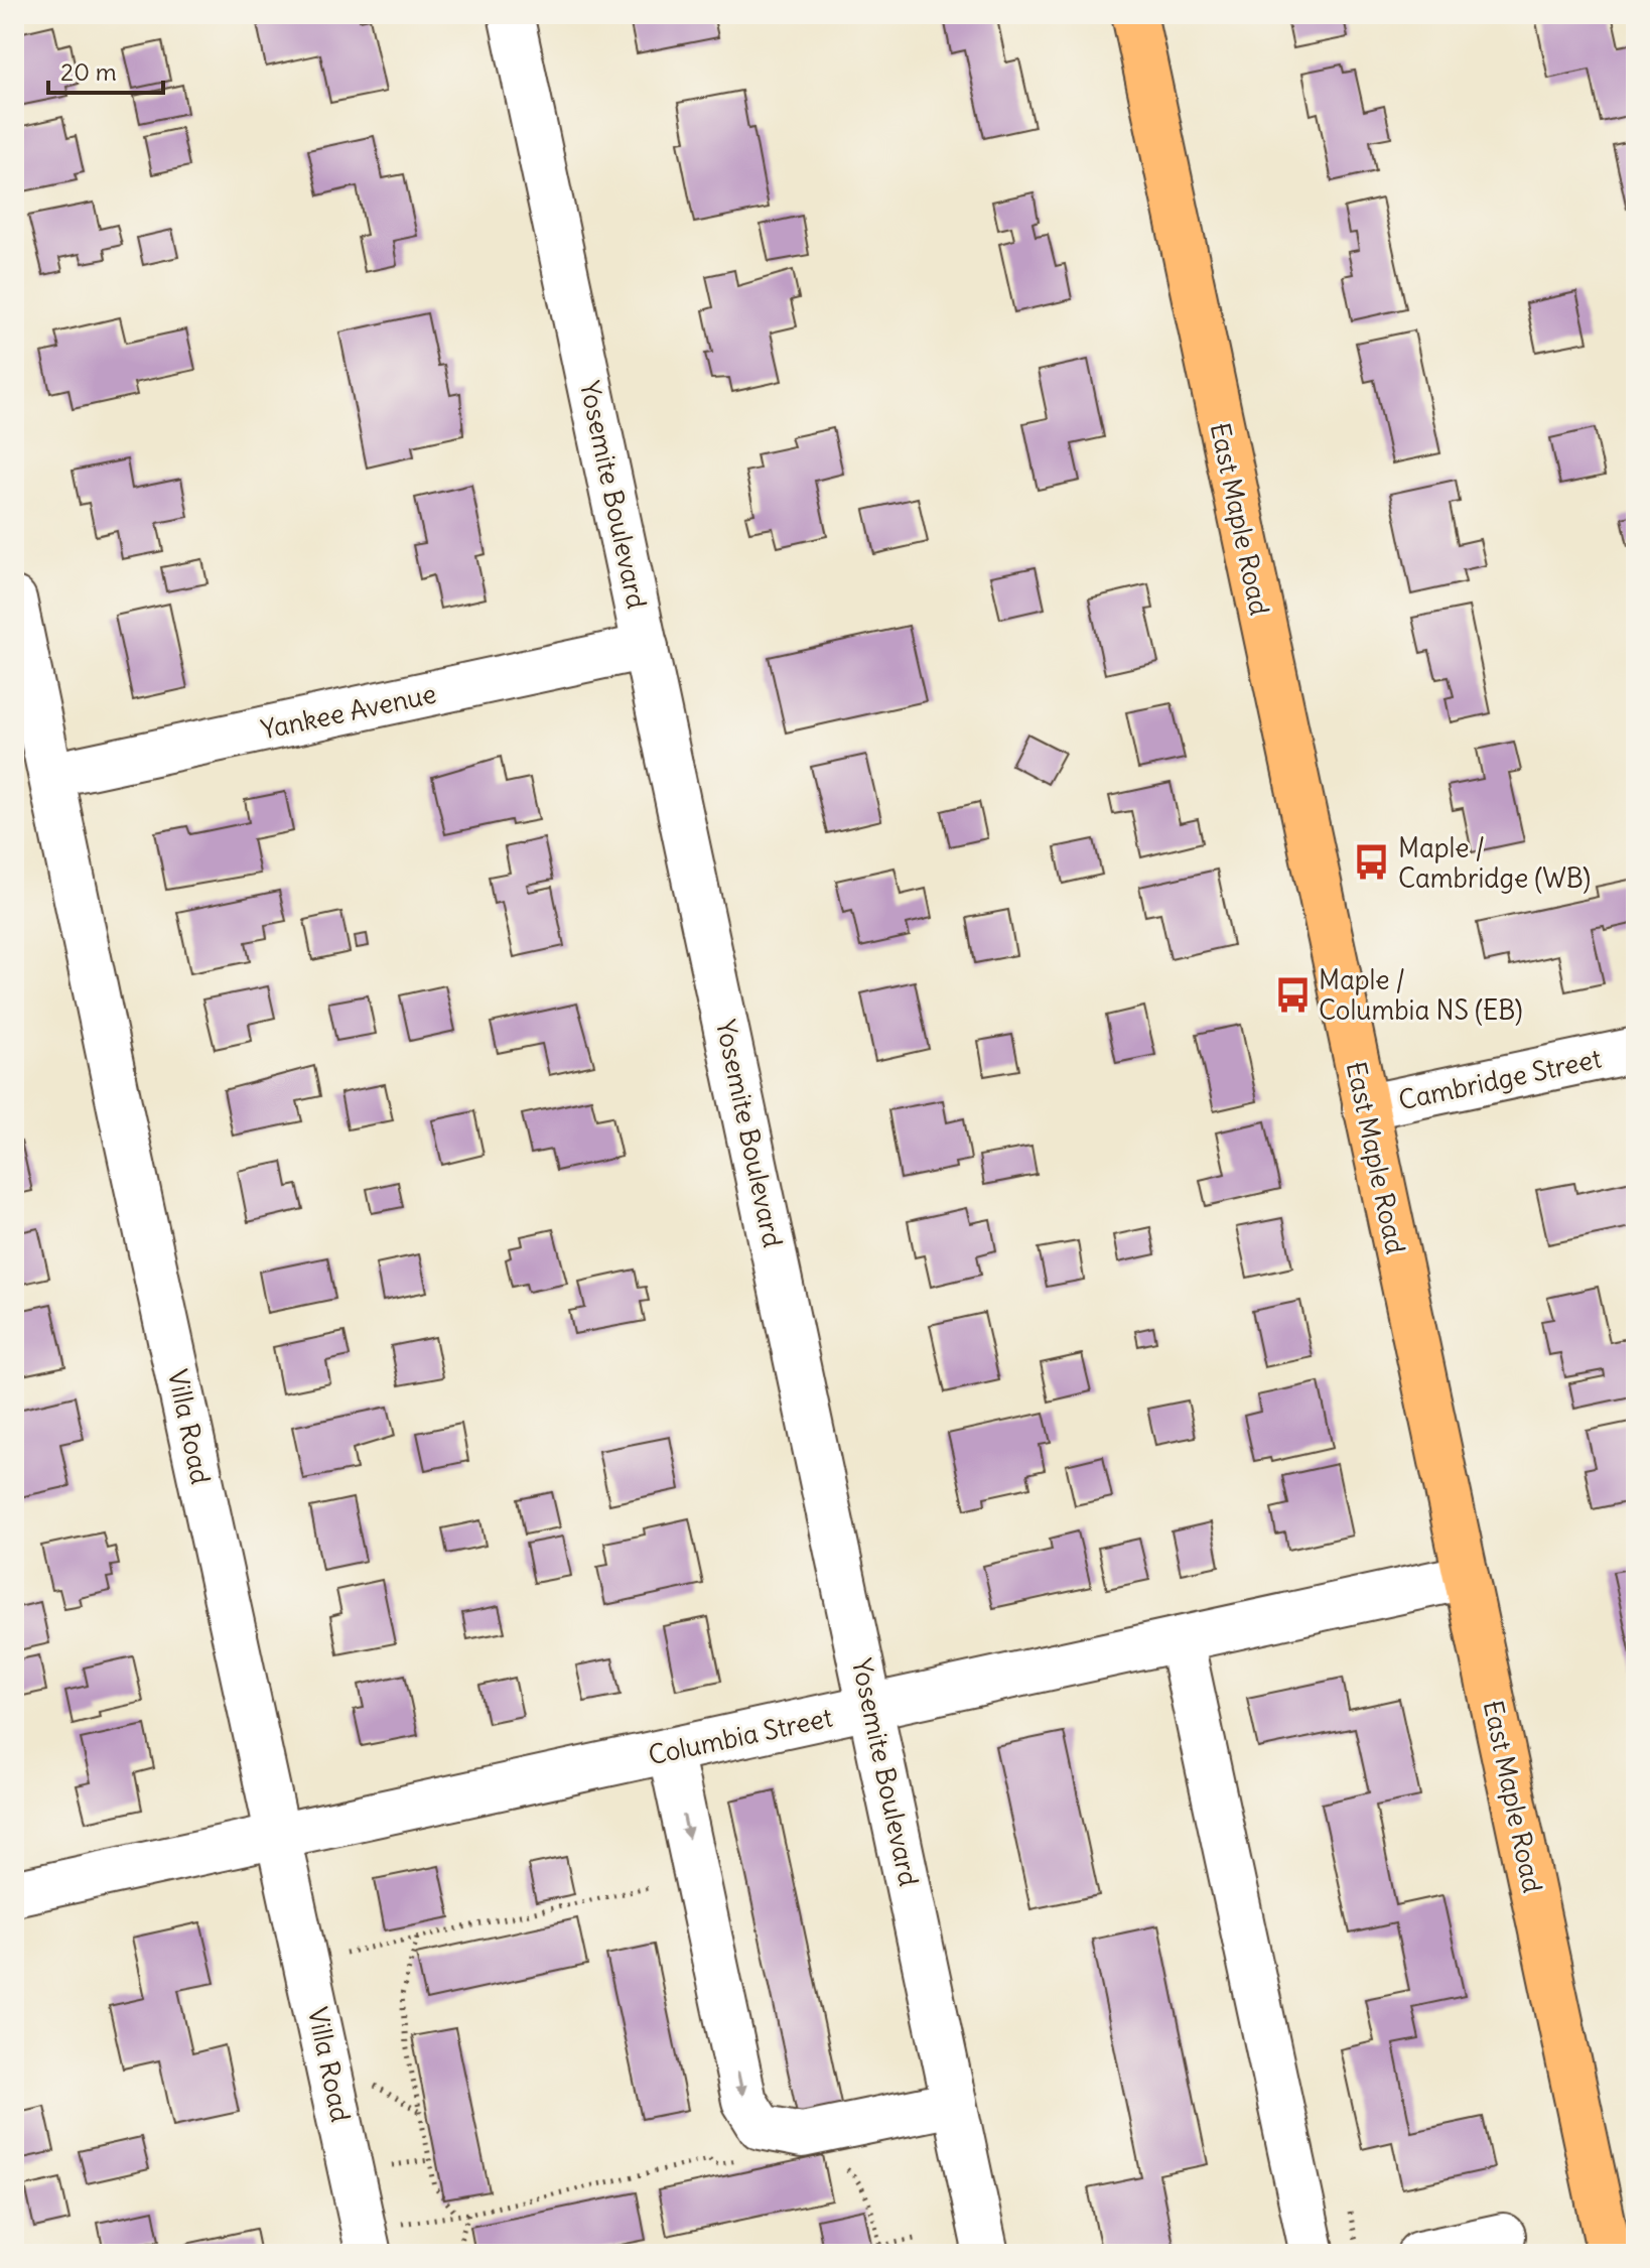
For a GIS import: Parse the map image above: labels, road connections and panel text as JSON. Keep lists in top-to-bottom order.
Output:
{
  "streets": {
    "main road": ["East Maple Road"],
    "street": [
      "Yosemite Boulevard",
      "Yankee Avenue",
      "Cambridge Street",
      "Villa Road",
      "Columbia Street"
    ]
  },
  "crossings": [
    ["Yosemite Boulevard", "Yankee Avenue"],
    ["Yosemite Boulevard", "Columbia Street"],
    ["East Maple Road", "Cambridge Street"],
    ["East Maple Road", "Columbia Street"],
    ["Yankee Avenue", "Villa Road"],
    ["Villa Road", "Columbia Street"]
  ],
  "places": {
    "bus stop": ["Maple / Cambridge (WB)", "Maple / Columbia NS (EB)"]
  },
  "scale_bar": "20 m"
}
